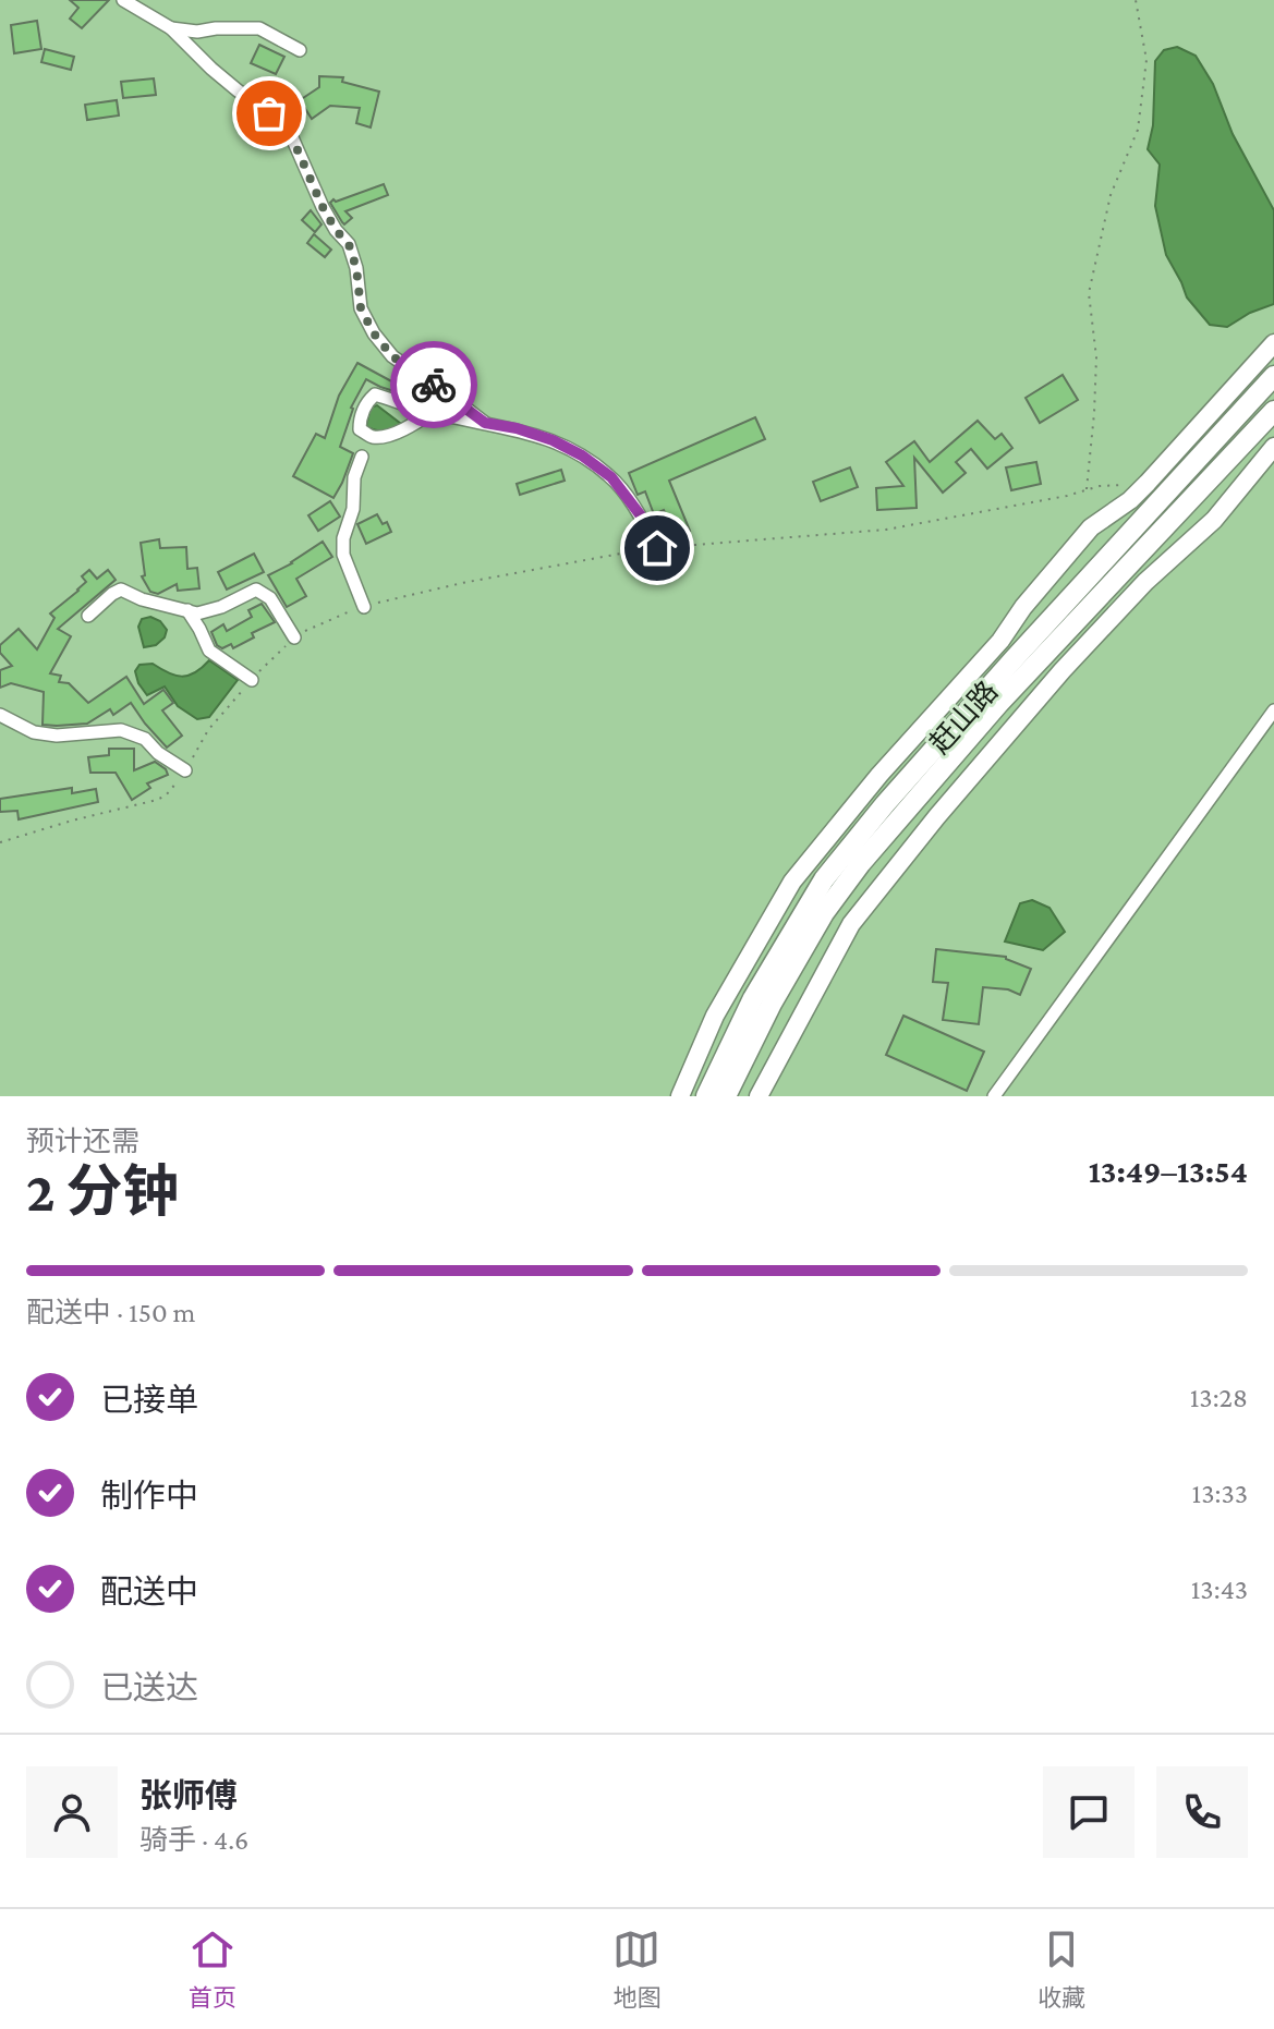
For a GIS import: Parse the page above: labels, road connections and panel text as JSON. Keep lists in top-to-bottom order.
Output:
{
  "streets": {
    "main road": ["赶山路"]
  },
  "page": {
    "heading": ["2 分钟", "预计还需", "13:49–13:54"],
    "panel": ["张师傅", "骑手 · 4.6"],
    "bar": "配送中 · 150 m",
    "list": [
      ["已接单", "13:28"],
      ["制作中", "13:33"],
      ["配送中", "13:43"],
      "已送达"
    ],
    "tabs": ["首页", "地图", "收藏"]
  }
}
